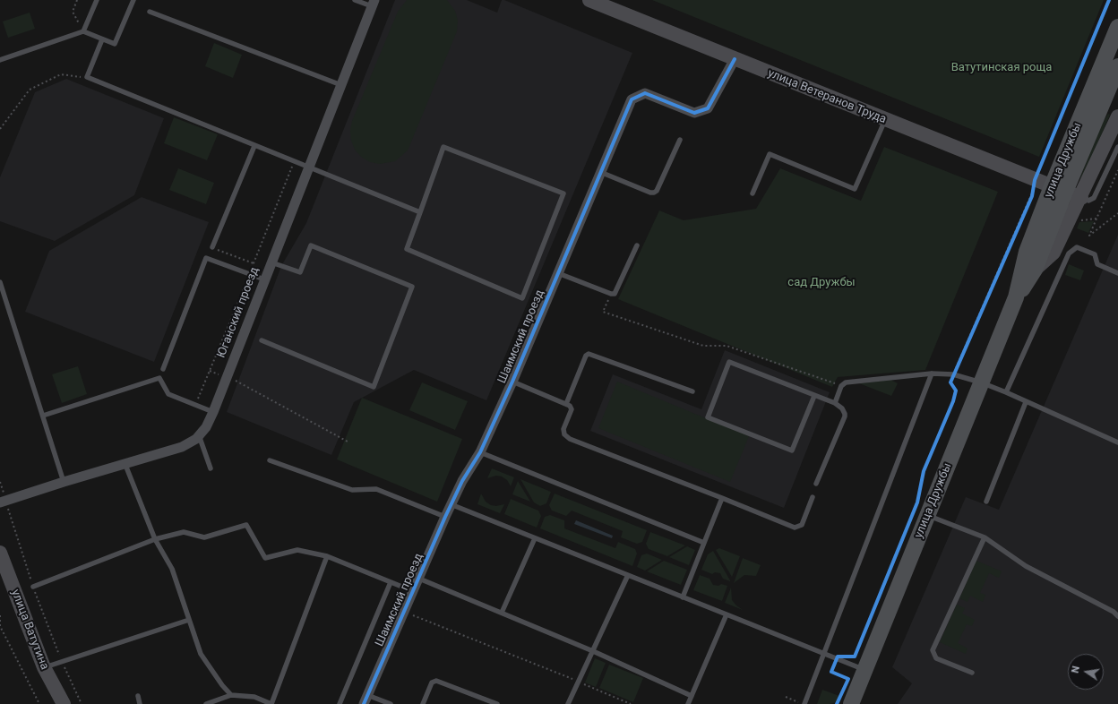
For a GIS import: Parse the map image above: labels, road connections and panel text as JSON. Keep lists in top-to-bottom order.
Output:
{
  "streets": {
    "main road": ["улица Ветеранов Труда", "улица Дружбы", "улица Ватутина"],
    "street": ["Юганский проезд", "Шаимский проезд"]
  },
  "crossings": [
    ["улица Ветеранов Труда", "улица Дружбы"],
    ["улица Ветеранов Труда", "Шаимский проезд"]
  ],
  "parks": ["Ватутинская роща", "сад Дружбы"],
  "north": "left"
}
